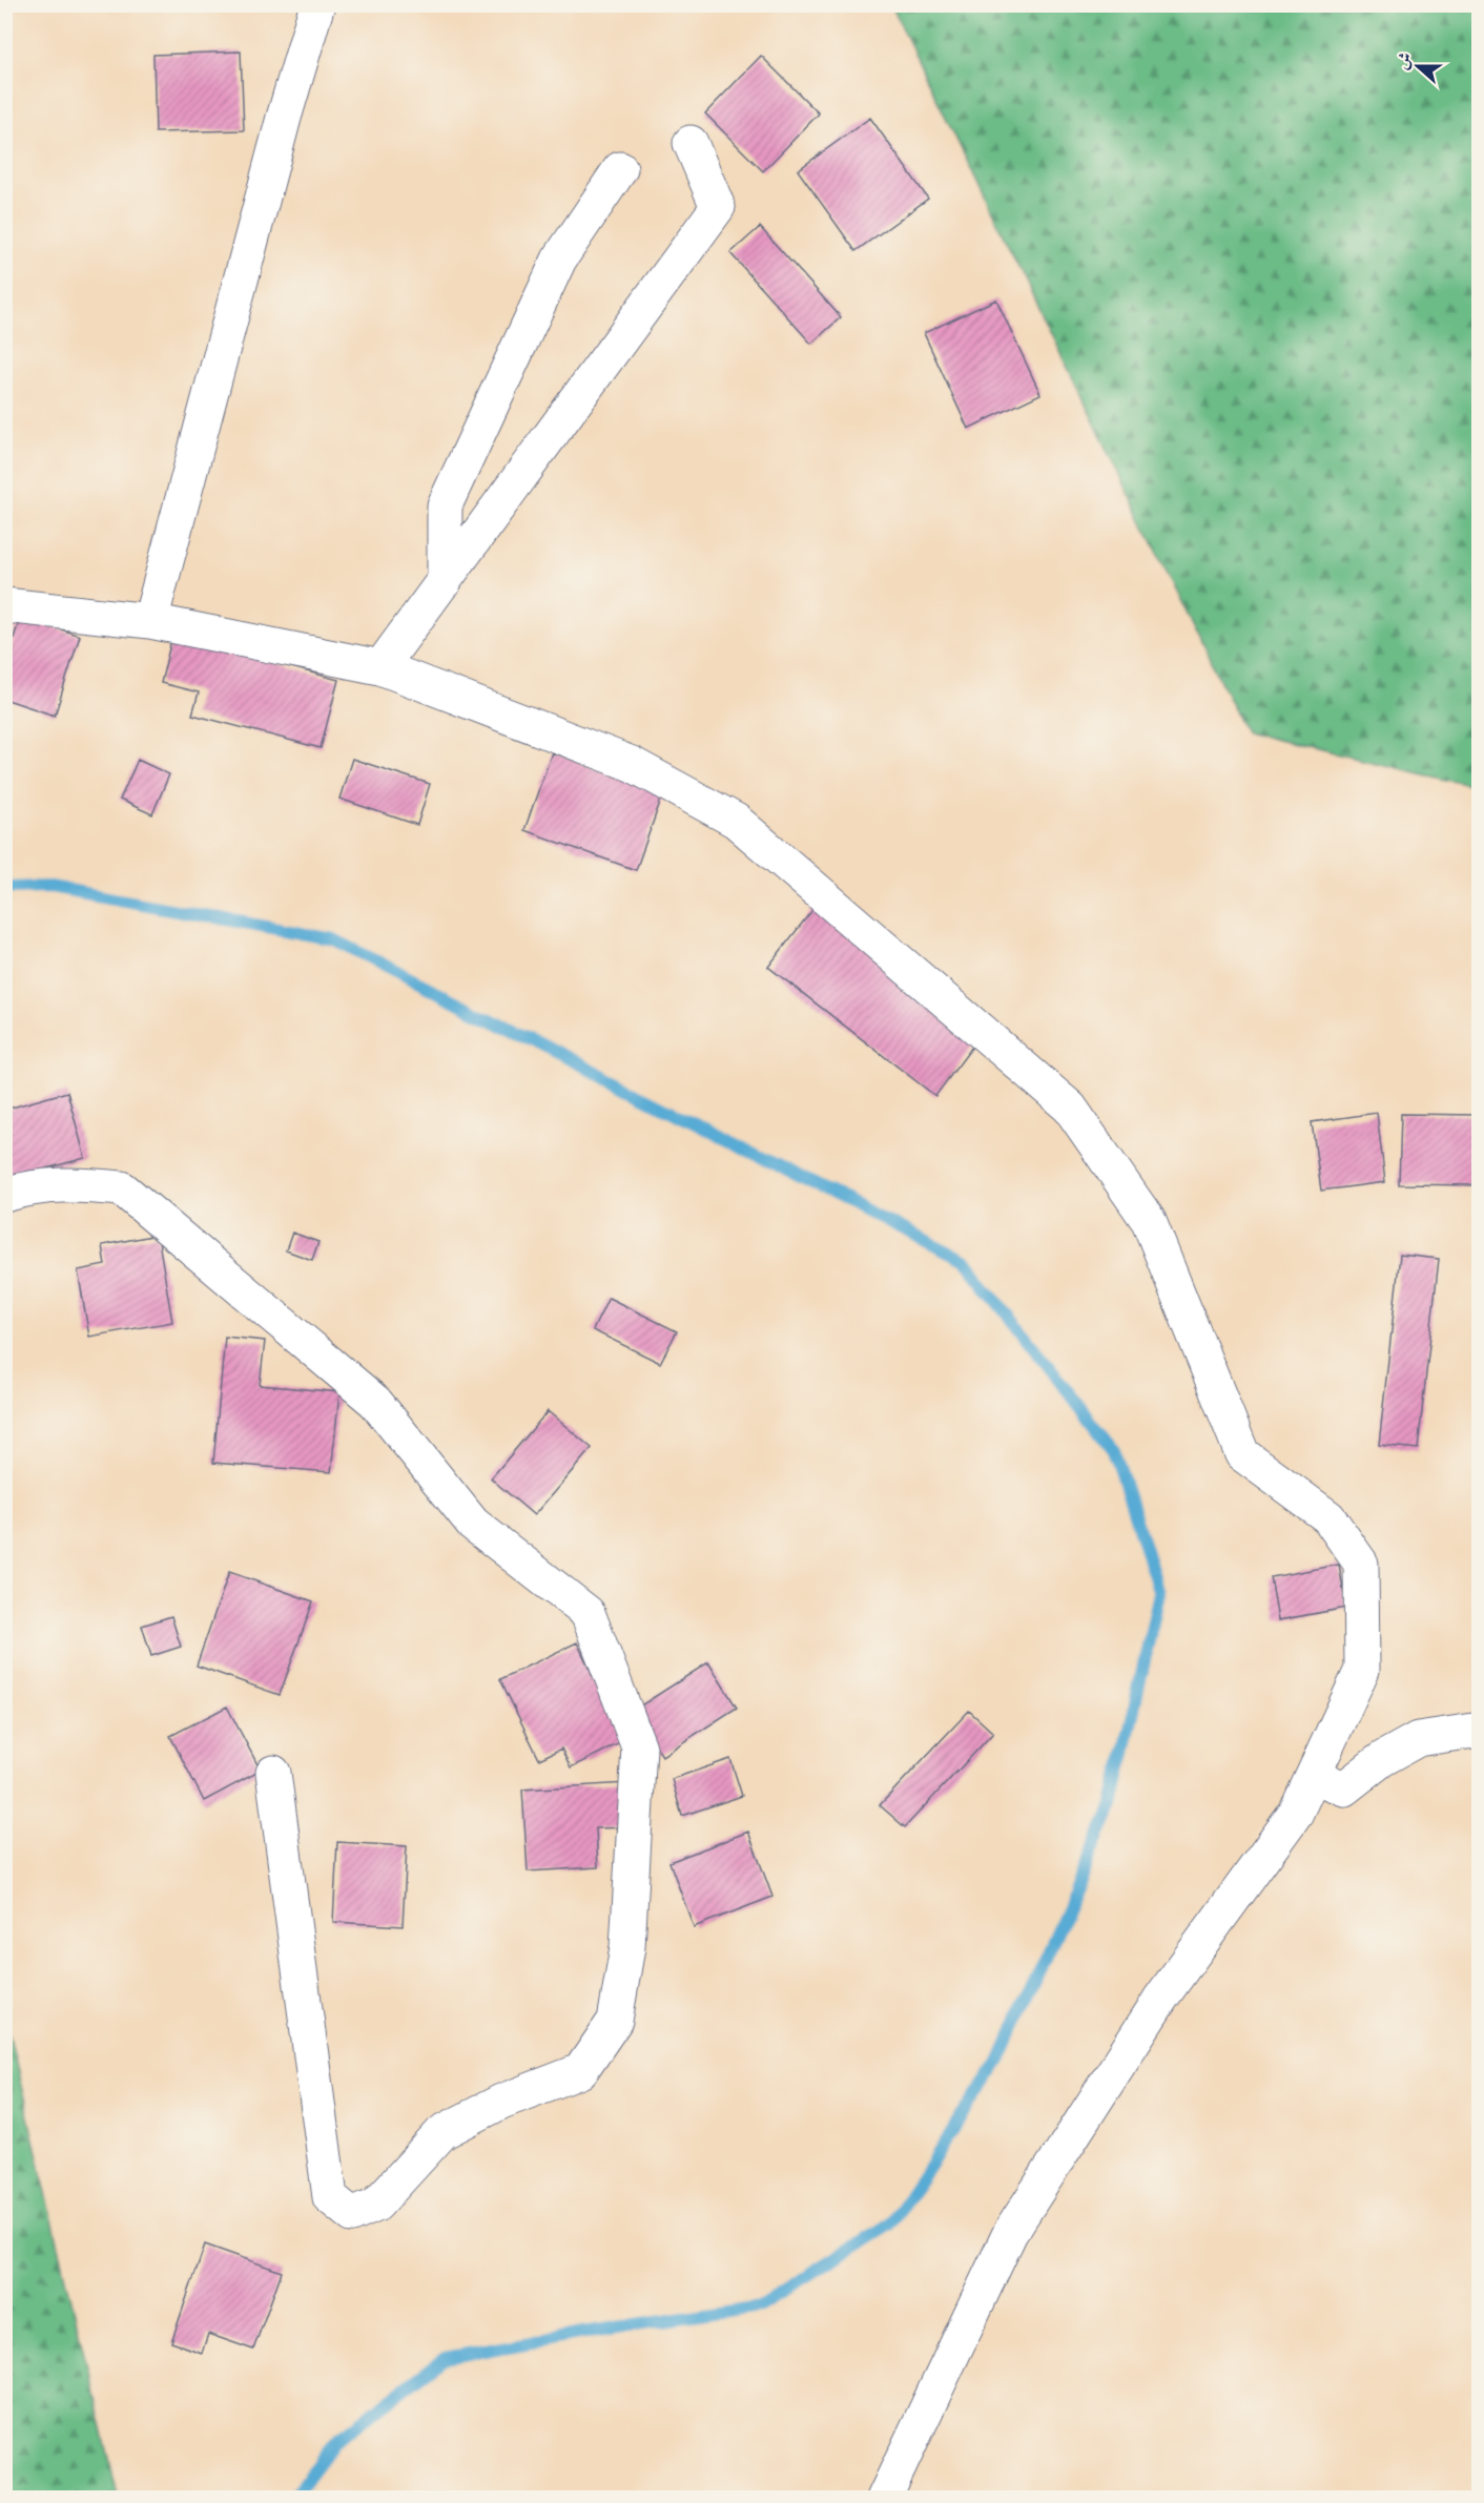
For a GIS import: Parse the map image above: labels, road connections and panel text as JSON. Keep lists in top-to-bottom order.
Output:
{
  "north": "left"
}
